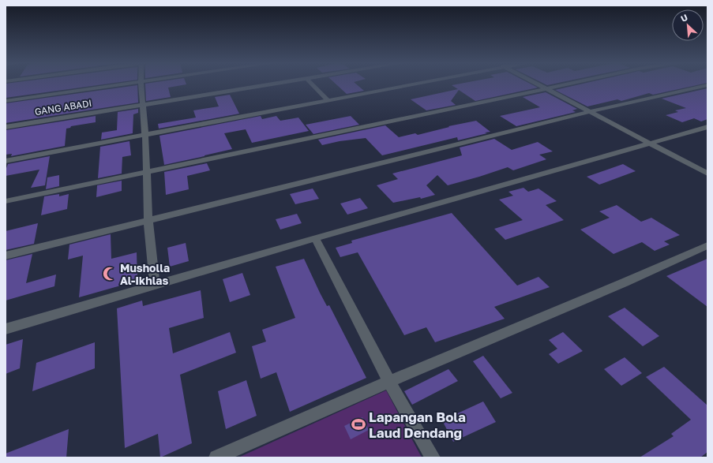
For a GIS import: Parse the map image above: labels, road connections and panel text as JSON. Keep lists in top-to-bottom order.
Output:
{
  "streets": {
    "street": ["GANG ABADI"]
  },
  "places": {
    "mosque": ["Musholla Al-Ikhlas"],
    "sports": ["Lapangan Bola Laud Dendang"]
  },
  "north": "top left"
}
